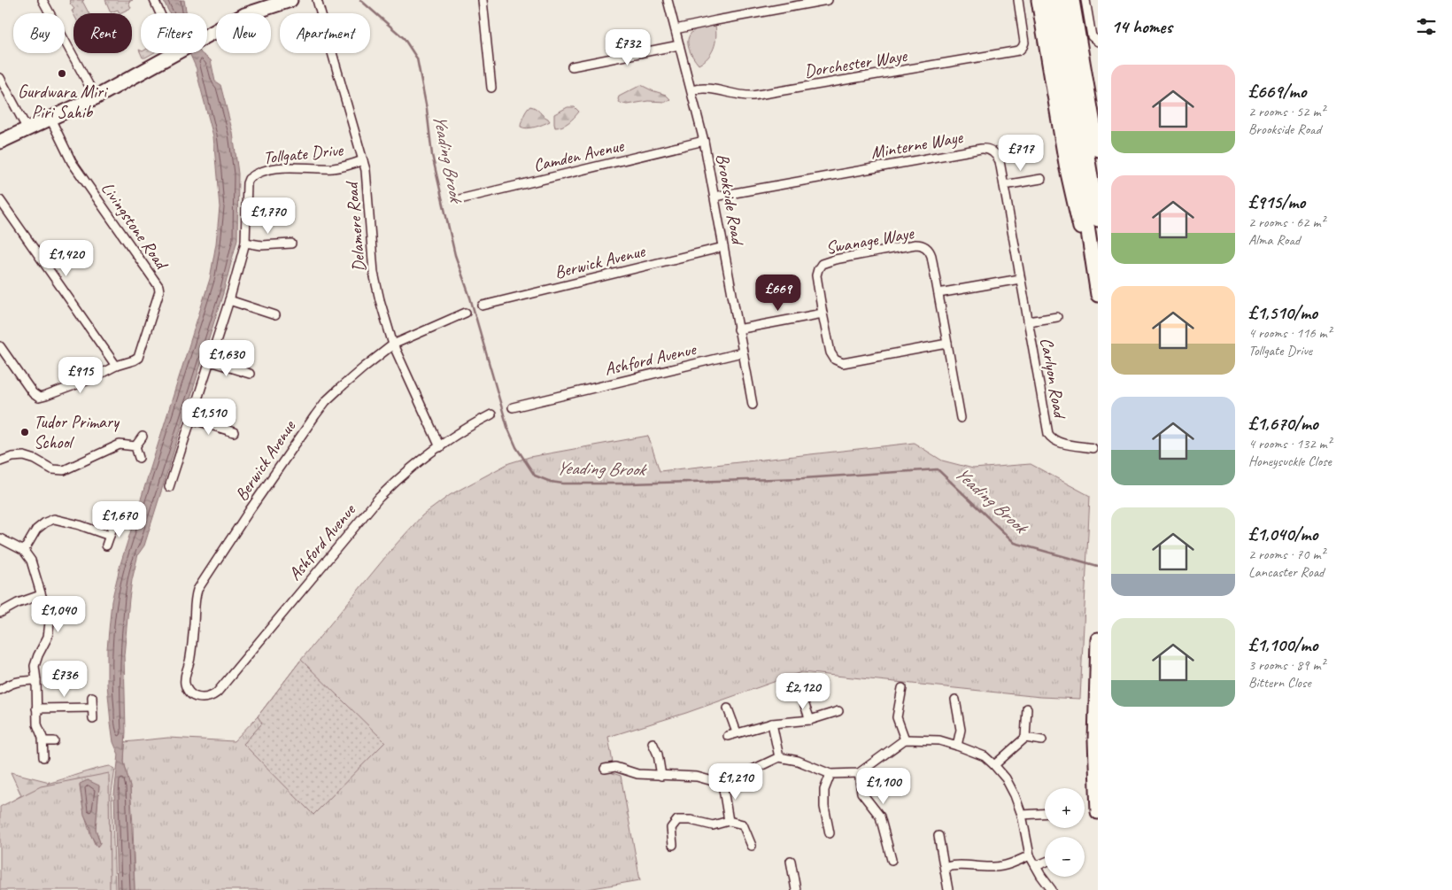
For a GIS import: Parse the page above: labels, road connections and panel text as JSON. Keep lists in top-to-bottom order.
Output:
{
  "streets": {
    "street": [
      "Dorchester Waye",
      "Minterne Waye",
      "Tollgate Drive",
      "Camden Avenue",
      "Brookside Road",
      "Livingstone Road",
      "Delamere Road",
      "Swanage Waye",
      "Berwick Avenue",
      "Ashford Avenue",
      "Carlyon Road"
    ]
  },
  "crossings": [
    ["Dorchester Waye", "Brookside Road"],
    ["Minterne Waye", "Brookside Road"],
    ["Minterne Waye", "Carlyon Road"],
    ["Tollgate Drive", "Delamere Road"],
    ["Camden Avenue", "Brookside Road"],
    ["Brookside Road", "Berwick Avenue"],
    ["Brookside Road", "Ashford Avenue"],
    ["Delamere Road", "Berwick Avenue"],
    ["Delamere Road", "Ashford Avenue"],
    ["Berwick Avenue", "Ashford Avenue"]
  ],
  "water": ["Yeading Brook"],
  "places": ["Gurdwara Miri Piri Sahib", "Tudor Primary School"],
  "page": {
    "heading": "14 homes",
    "chip": [
      "Buy",
      "Rent",
      "Filters",
      "New",
      "Apartment"
    ],
    "price": [
      "£732",
      "£717",
      "£1,770",
      "£1,420",
      "£669",
      "£1,630",
      "£915",
      "£1,510",
      "£1,670",
      "£1,040",
      "£736",
      "£2,120",
      "£1,210",
      "£1,100"
    ],
    "list": [
      {
        "name": "£669/mo",
        "note": "2 rooms · 52 m² · Brookside Road"
      },
      {
        "name": "£915/mo",
        "note": "2 rooms · 62 m² · Alma Road"
      },
      {
        "name": "£1,510/mo",
        "note": "4 rooms · 116 m² · Tollgate Drive"
      },
      {
        "name": "£1,670/mo",
        "note": "4 rooms · 132 m² · Honeysuckle Close"
      },
      {
        "name": "£1,040/mo",
        "note": "2 rooms · 70 m² · Lancaster Road"
      },
      {
        "name": "£1,100/mo",
        "note": "3 rooms · 89 m² · Bittern Close"
      }
    ],
    "map_buttons": ["+", "−"]
  }
}
